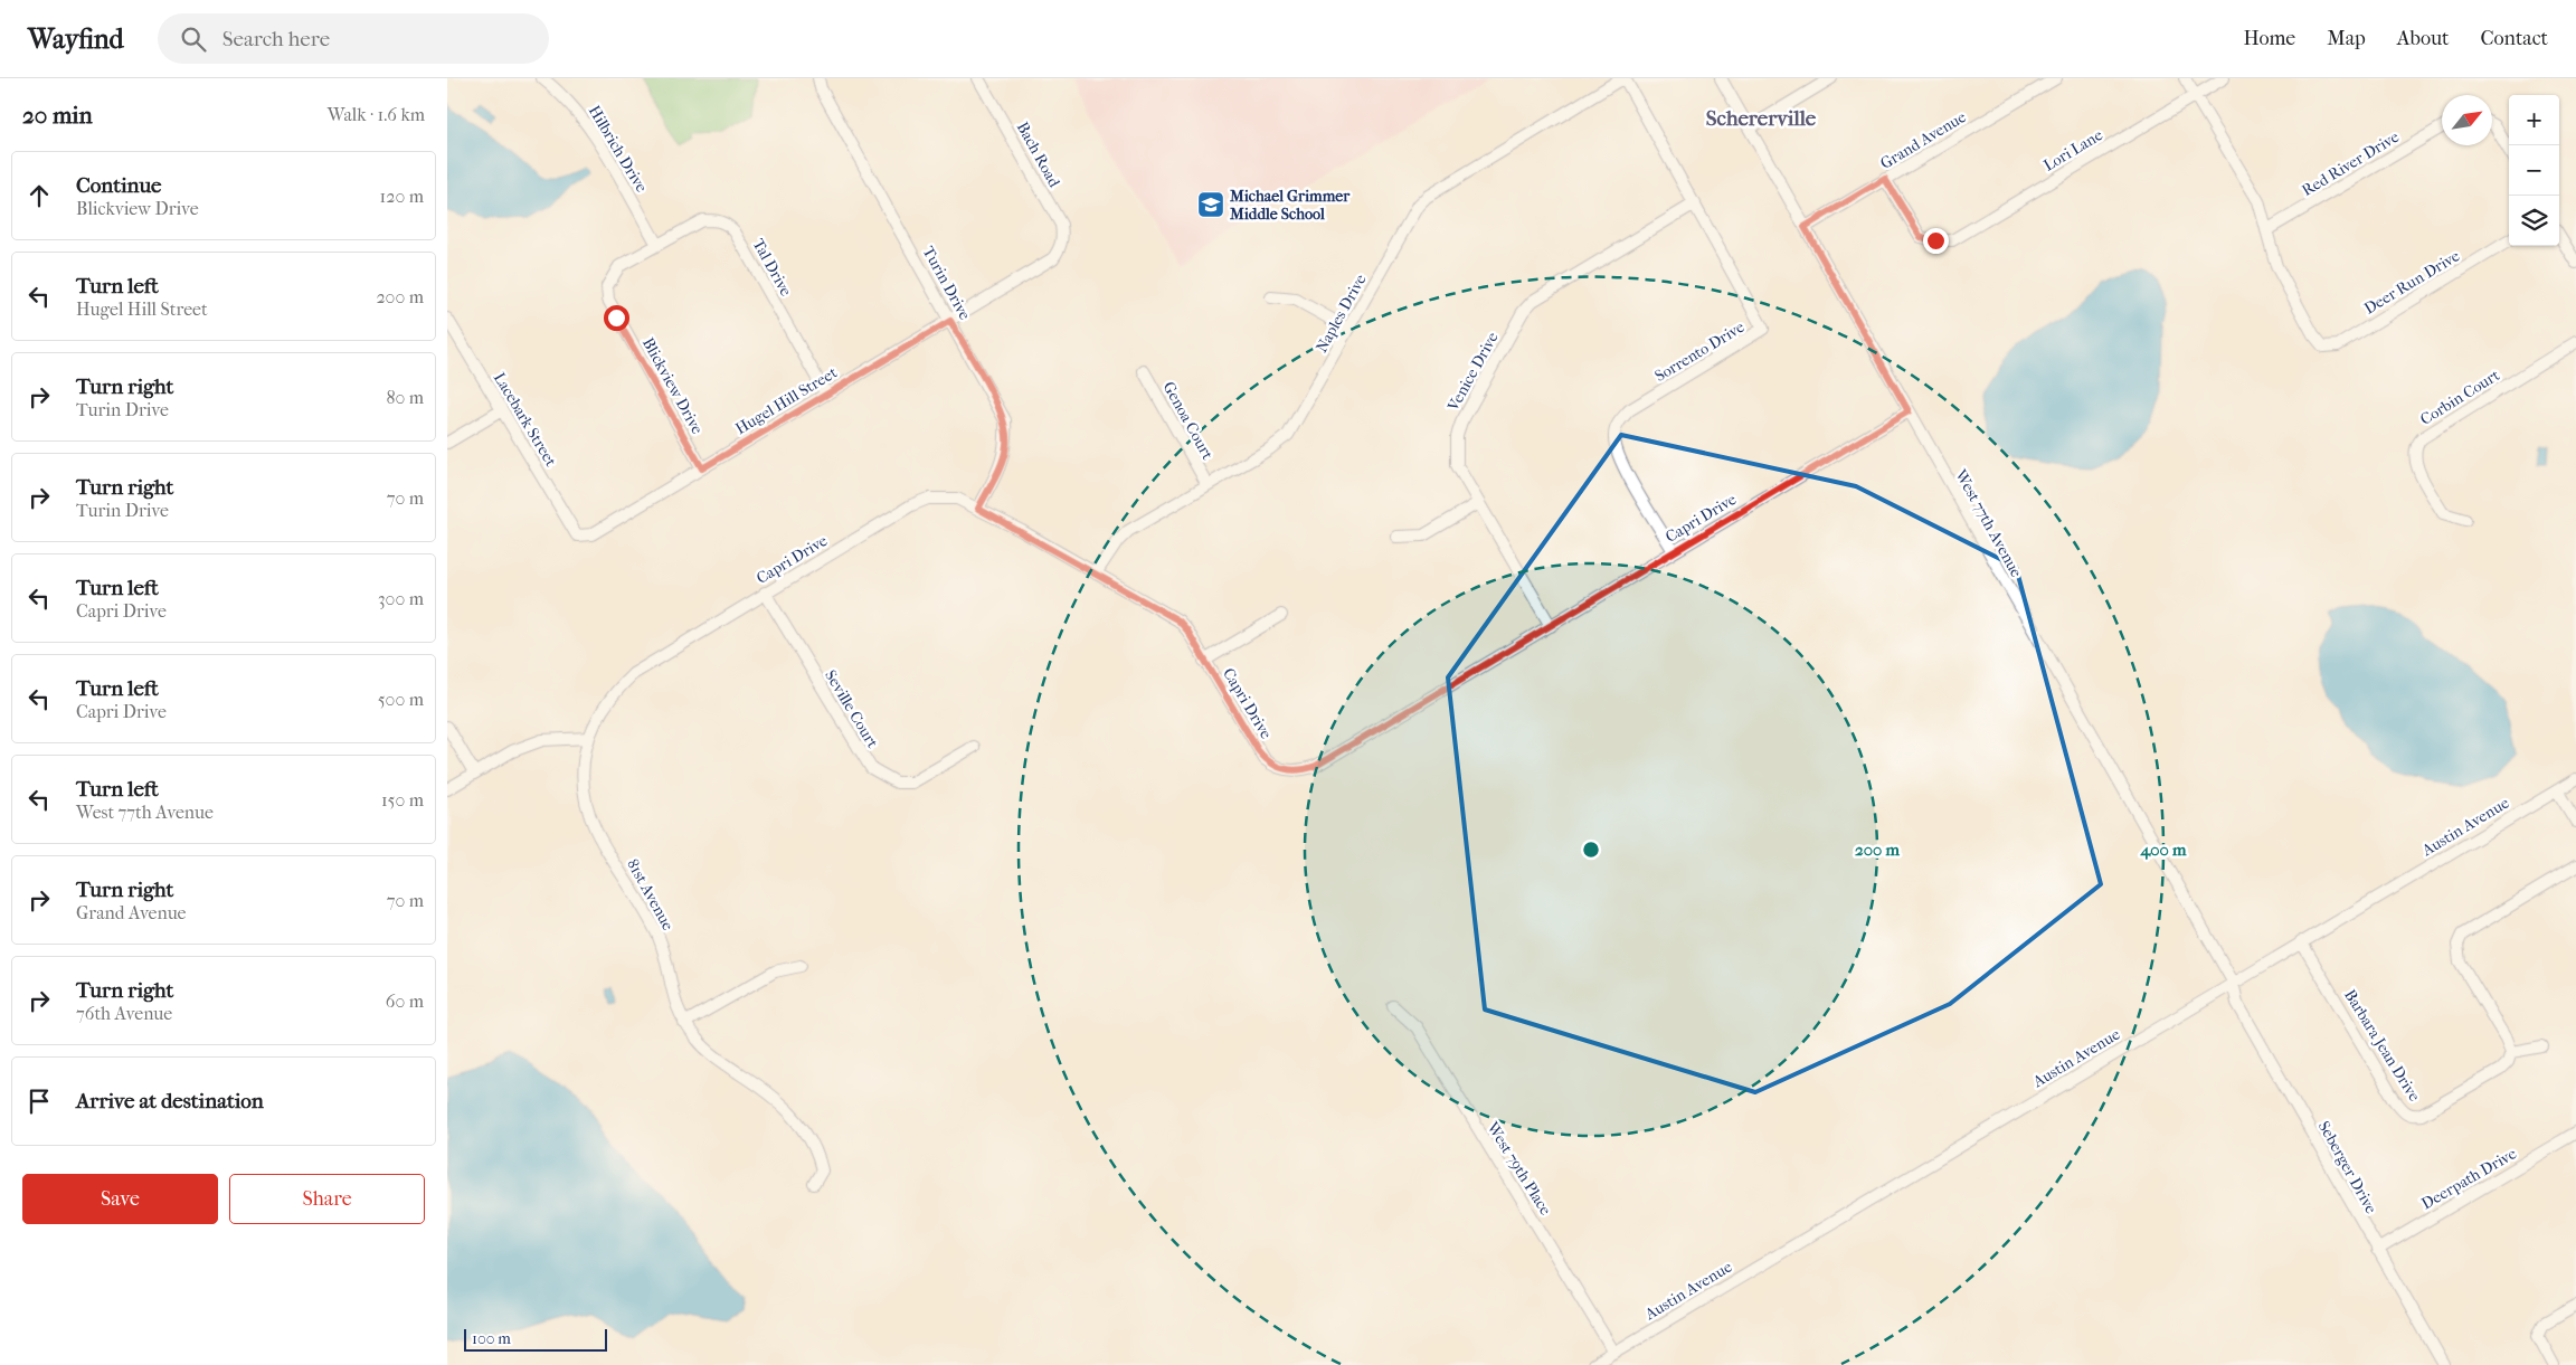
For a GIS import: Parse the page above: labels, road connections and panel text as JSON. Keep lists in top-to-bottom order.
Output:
{
  "streets": {
    "street": [
      "Grand Avenue",
      "Hilbrich Drive",
      "Lori Lane",
      "Bach Road",
      "Red River Drive",
      "Tal Drive",
      "Deer Run Drive",
      "Turin Drive",
      "Naples Drive",
      "Sorrento Drive",
      "Venice Drive",
      "Blickview Drive",
      "Corbin Court",
      "Hugel Hill Street",
      "Lacebark Street",
      "Genoa Court",
      "Capri Drive",
      "West 77th Avenue",
      "Seville Court",
      "Austin Avenue",
      "81st Avenue",
      "Barbara Jean Drive",
      "Seberger Drive",
      "West 79th Place",
      "Deerpath Drive"
    ]
  },
  "crossings": [
    ["Grand Avenue", "Lori Lane"],
    ["Grand Avenue", "West 77th Avenue"],
    ["Hilbrich Drive", "Tal Drive"],
    ["Hilbrich Drive", "Blickview Drive"],
    ["Bach Road", "Hugel Hill Street"],
    ["Red River Drive", "Deer Run Drive"],
    ["Tal Drive", "Blickview Drive"],
    ["Tal Drive", "Hugel Hill Street"],
    ["Turin Drive", "Hugel Hill Street"],
    ["Turin Drive", "Capri Drive"],
    ["Naples Drive", "Sorrento Drive"],
    ["Naples Drive", "Genoa Court"],
    ["Naples Drive", "Capri Drive"],
    ["Sorrento Drive", "Venice Drive"],
    ["Sorrento Drive", "Capri Drive"],
    ["Venice Drive", "Capri Drive"],
    ["Blickview Drive", "Hugel Hill Street"],
    ["Hugel Hill Street", "Lacebark Street"],
    ["Capri Drive", "West 77th Avenue"],
    ["Capri Drive", "Seville Court"],
    ["Capri Drive", "81st Avenue"],
    ["West 77th Avenue", "Austin Avenue"],
    ["West 77th Avenue", "Seberger Drive"],
    ["Austin Avenue", "Barbara Jean Drive"],
    ["Austin Avenue", "Seberger Drive"],
    ["Austin Avenue", "West 79th Place"],
    ["Seberger Drive", "Deerpath Drive"]
  ],
  "districts": ["Schererville"],
  "places": {
    "school or university": ["Michael Grimmer Middle School"]
  },
  "scale_bar": "100 m",
  "north": "top right",
  "page": {
    "header": "Wayfind",
    "search": "Search here",
    "nav": [
      "Home",
      "Map",
      "About",
      "Contact"
    ],
    "heading": ["20 min", "Walk · 1.6 km"],
    "map_buttons": ["+", "−"],
    "list": [
      ["Continue", "Blickview Drive", "120 m"],
      ["Turn left", "Hugel Hill Street", "200 m"],
      ["Turn right", "Turin Drive", "80 m"],
      ["Turn right", "Turin Drive", "70 m"],
      ["Turn left", "Capri Drive", "300 m"],
      ["Turn left", "Capri Drive", "500 m"],
      ["Turn left", "West 77th Avenue", "150 m"],
      ["Turn right", "Grand Avenue", "70 m"],
      ["Turn right", "76th Avenue", "60 m"],
      "Arrive at destination"
    ],
    "buttons": ["Save", "Share"],
    "scale": "100 m"
  },
  "rings": ["200 m", "400 m"]
}
